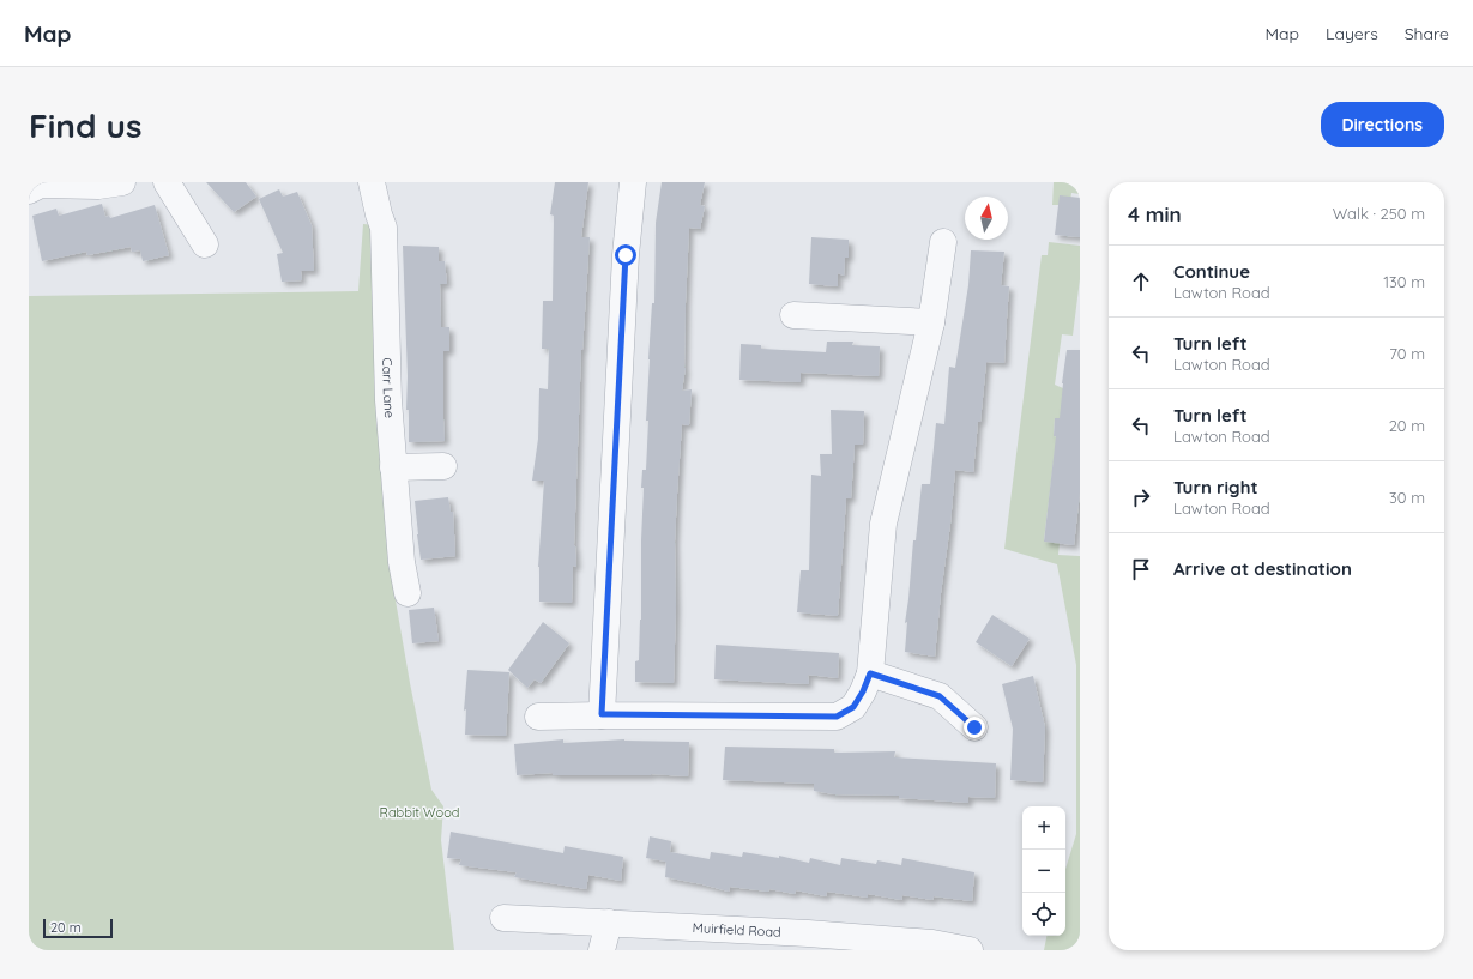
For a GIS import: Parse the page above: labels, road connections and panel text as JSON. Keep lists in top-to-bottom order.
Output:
{
  "streets": {
    "street": ["Carr Lane", "Muirfield Road"]
  },
  "parks": ["Rabbit Wood"],
  "scale_bar": "20 m",
  "north": "top",
  "page": {
    "header": "Map",
    "nav": ["Map", "Layers", "Share"],
    "buttons": "Directions",
    "title": "Find us",
    "heading": ["4 min", "Walk · 250 m"],
    "list": [
      ["Continue", "Lawton Road", "130 m"],
      ["Turn left", "Lawton Road", "70 m"],
      ["Turn left", "Lawton Road", "20 m"],
      ["Turn right", "Lawton Road", "30 m"],
      "Arrive at destination"
    ],
    "map_buttons": ["+", "−"],
    "scale": "20 m"
  }
}
